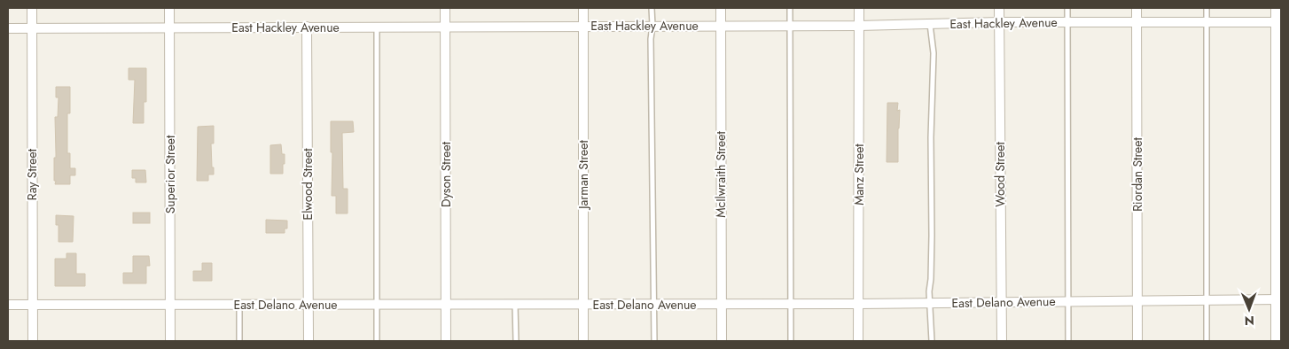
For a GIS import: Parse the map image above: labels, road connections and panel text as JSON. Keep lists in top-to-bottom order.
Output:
{
  "streets": {
    "street": [
      "East Hackley Avenue",
      "Ray Street",
      "Superior Street",
      "Dyson Street",
      "Jarman Street",
      "McIlwraith Street",
      "Manz Street",
      "Wood Street",
      "Riordan Street",
      "Elwood Street",
      "East Delano Avenue"
    ]
  },
  "crossings": [
    ["East Hackley Avenue", "Ray Street"],
    ["East Hackley Avenue", "Superior Street"],
    ["East Hackley Avenue", "Dyson Street"],
    ["East Hackley Avenue", "Jarman Street"],
    ["East Hackley Avenue", "McIlwraith Street"],
    ["East Hackley Avenue", "Manz Street"],
    ["East Hackley Avenue", "Wood Street"],
    ["East Hackley Avenue", "Riordan Street"],
    ["East Hackley Avenue", "Elwood Street"],
    ["Ray Street", "East Delano Avenue"],
    ["Superior Street", "East Delano Avenue"],
    ["Dyson Street", "East Delano Avenue"],
    ["Jarman Street", "East Delano Avenue"],
    ["McIlwraith Street", "East Delano Avenue"],
    ["Manz Street", "East Delano Avenue"],
    ["Wood Street", "East Delano Avenue"],
    ["Riordan Street", "East Delano Avenue"],
    ["Elwood Street", "East Delano Avenue"]
  ],
  "north": "bottom"
}
